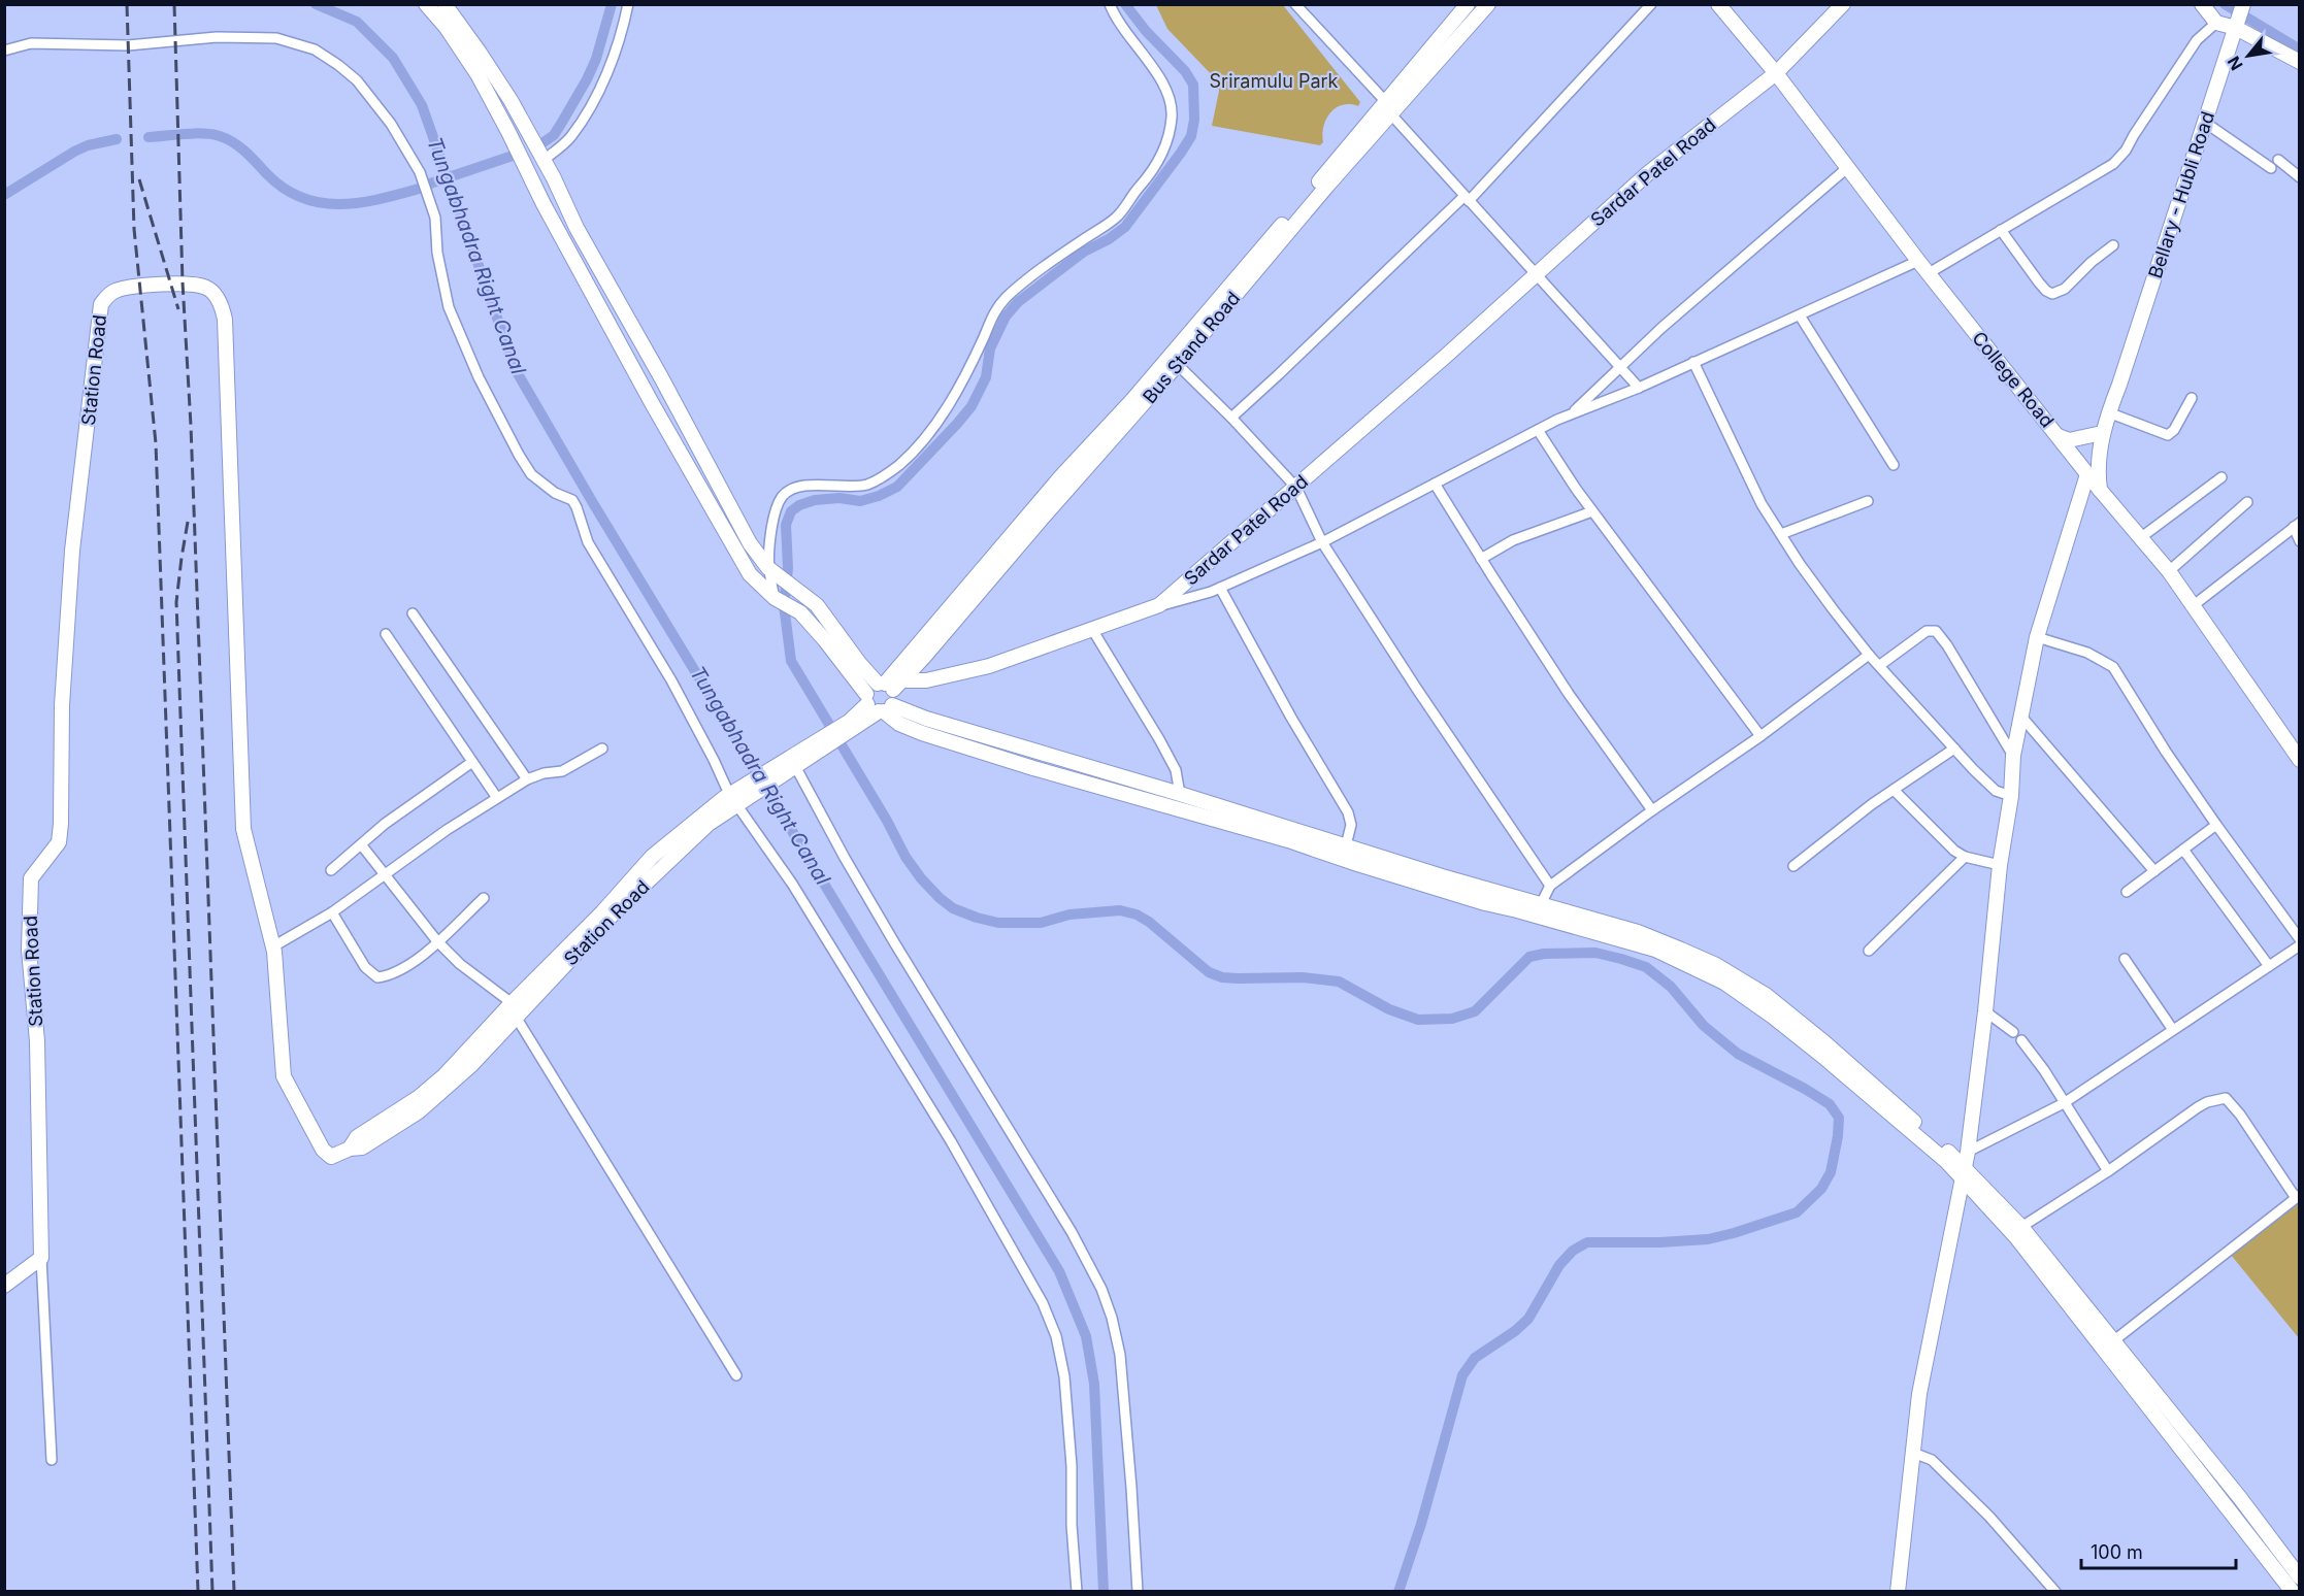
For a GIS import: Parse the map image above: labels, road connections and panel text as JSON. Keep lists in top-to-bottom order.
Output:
{
  "streets": {
    "street": [
      "Sardar Patel Road",
      "Bellary - Hubli Road",
      "Bus Stand Road",
      "Station Road",
      "College Road"
    ]
  },
  "crossings": [
    ["Sardar Patel Road", "Bus Stand Road"],
    ["Sardar Patel Road", "College Road"],
    ["Bellary - Hubli Road", "College Road"]
  ],
  "water": ["Tungabhadra Right Canal"],
  "parks": ["Sriramulu Park"],
  "scale_bar": "100 m",
  "north": "bottom left"
}
